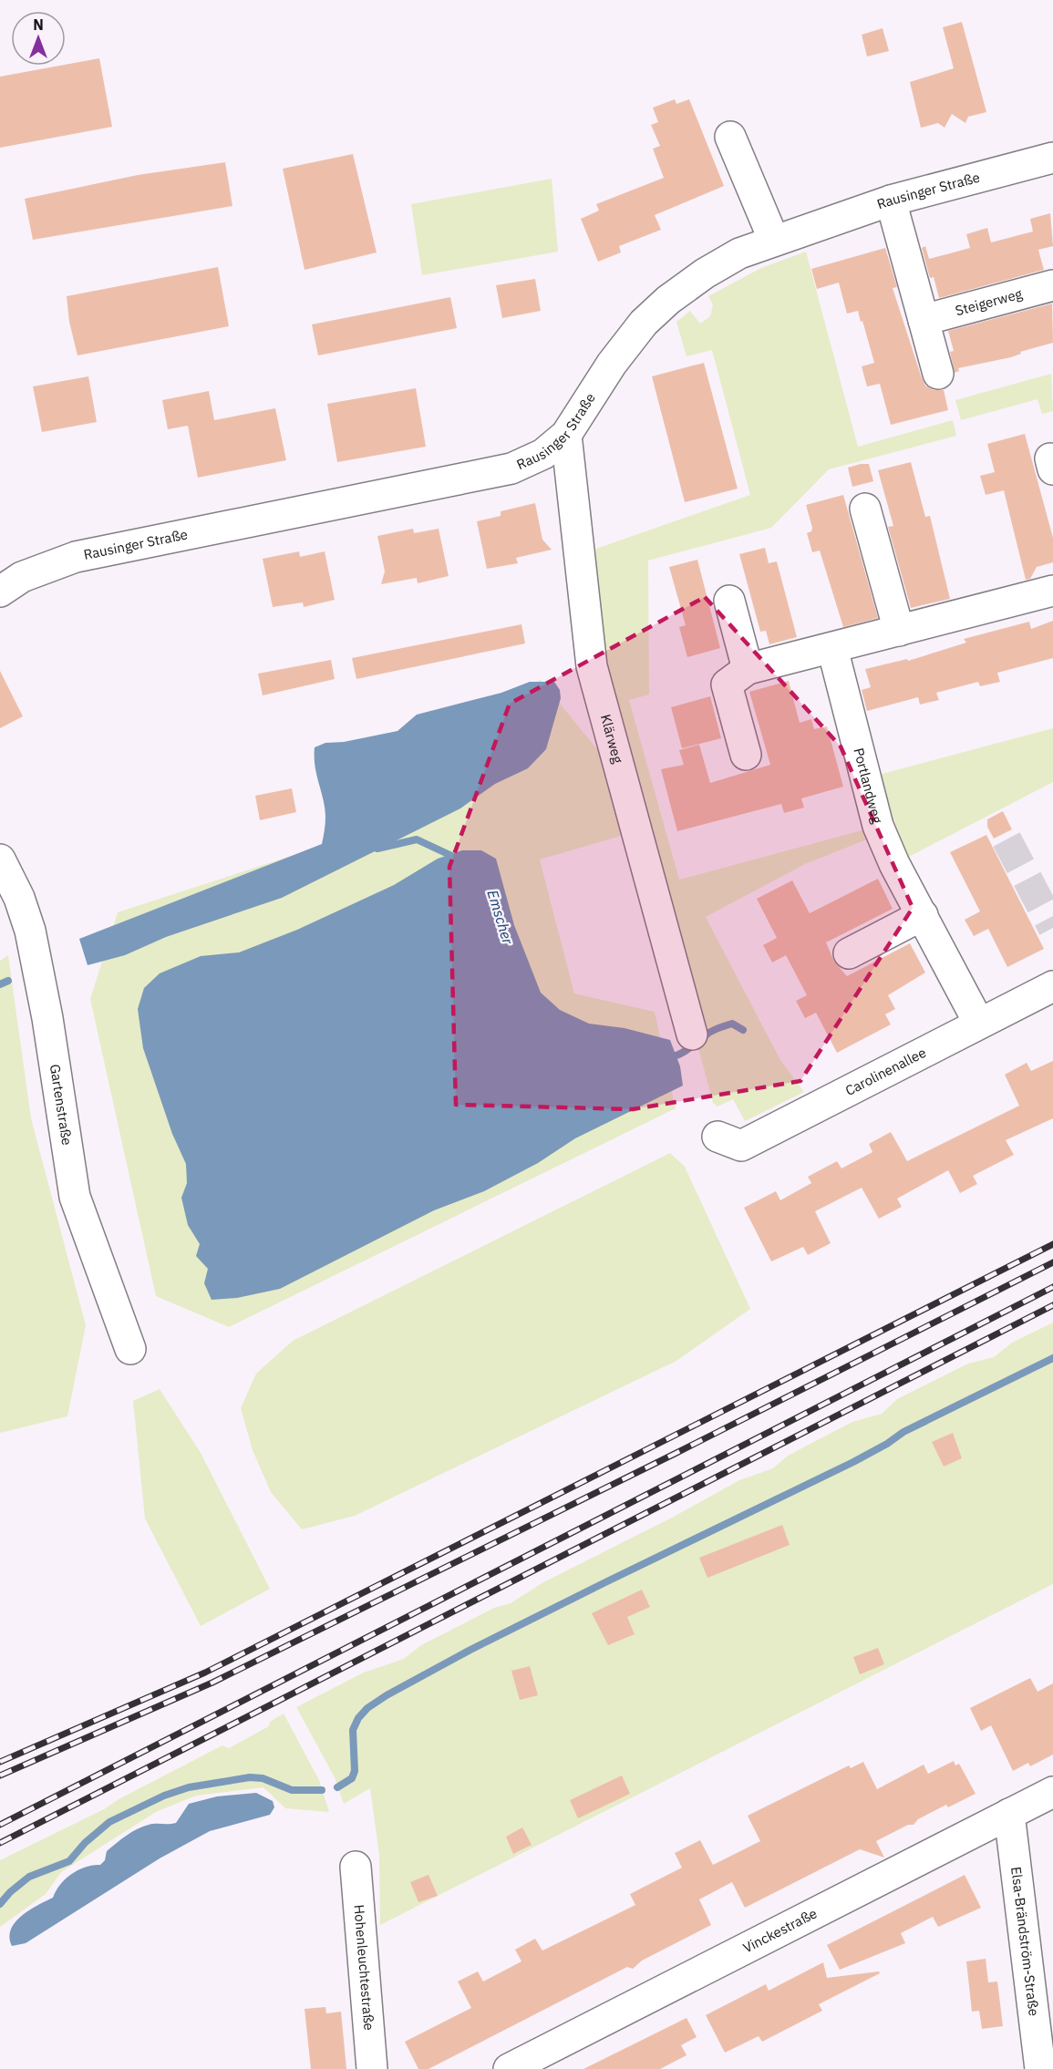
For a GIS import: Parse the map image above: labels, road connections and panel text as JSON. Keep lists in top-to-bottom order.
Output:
{
  "streets": {
    "street": [
      "Rausinger Straße",
      "Steigerweg",
      "Klärweg",
      "Portlandweg",
      "Carolinenallee",
      "Gartenstraße",
      "Vinckestraße",
      "Elsa-Brändström-Straße",
      "Hohenleuchtestraße"
    ]
  },
  "crossings": [
    ["Rausinger Straße", "Klärweg"],
    ["Portlandweg", "Carolinenallee"],
    ["Vinckestraße", "Elsa-Brändström-Straße"]
  ],
  "water": ["Emscher"],
  "north": "top"
}
